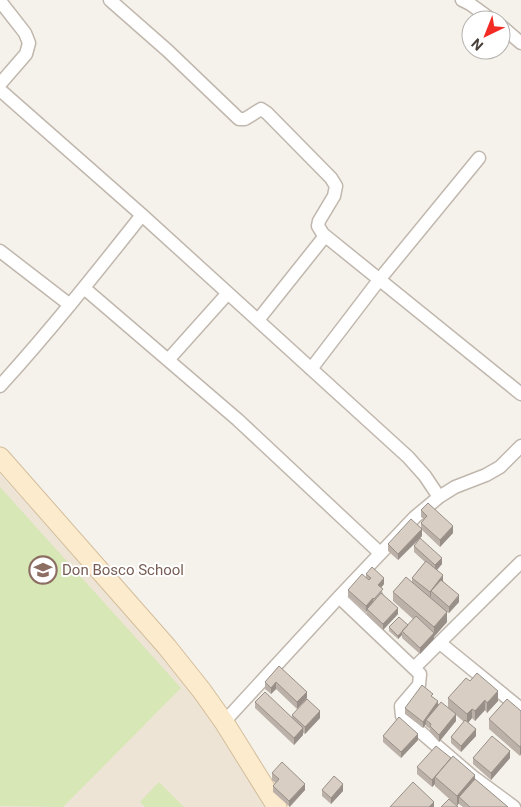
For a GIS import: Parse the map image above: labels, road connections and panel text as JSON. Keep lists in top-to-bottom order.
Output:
{
  "places": {
    "school or university": ["Don Bosco School"]
  },
  "north": "bottom left"
}
